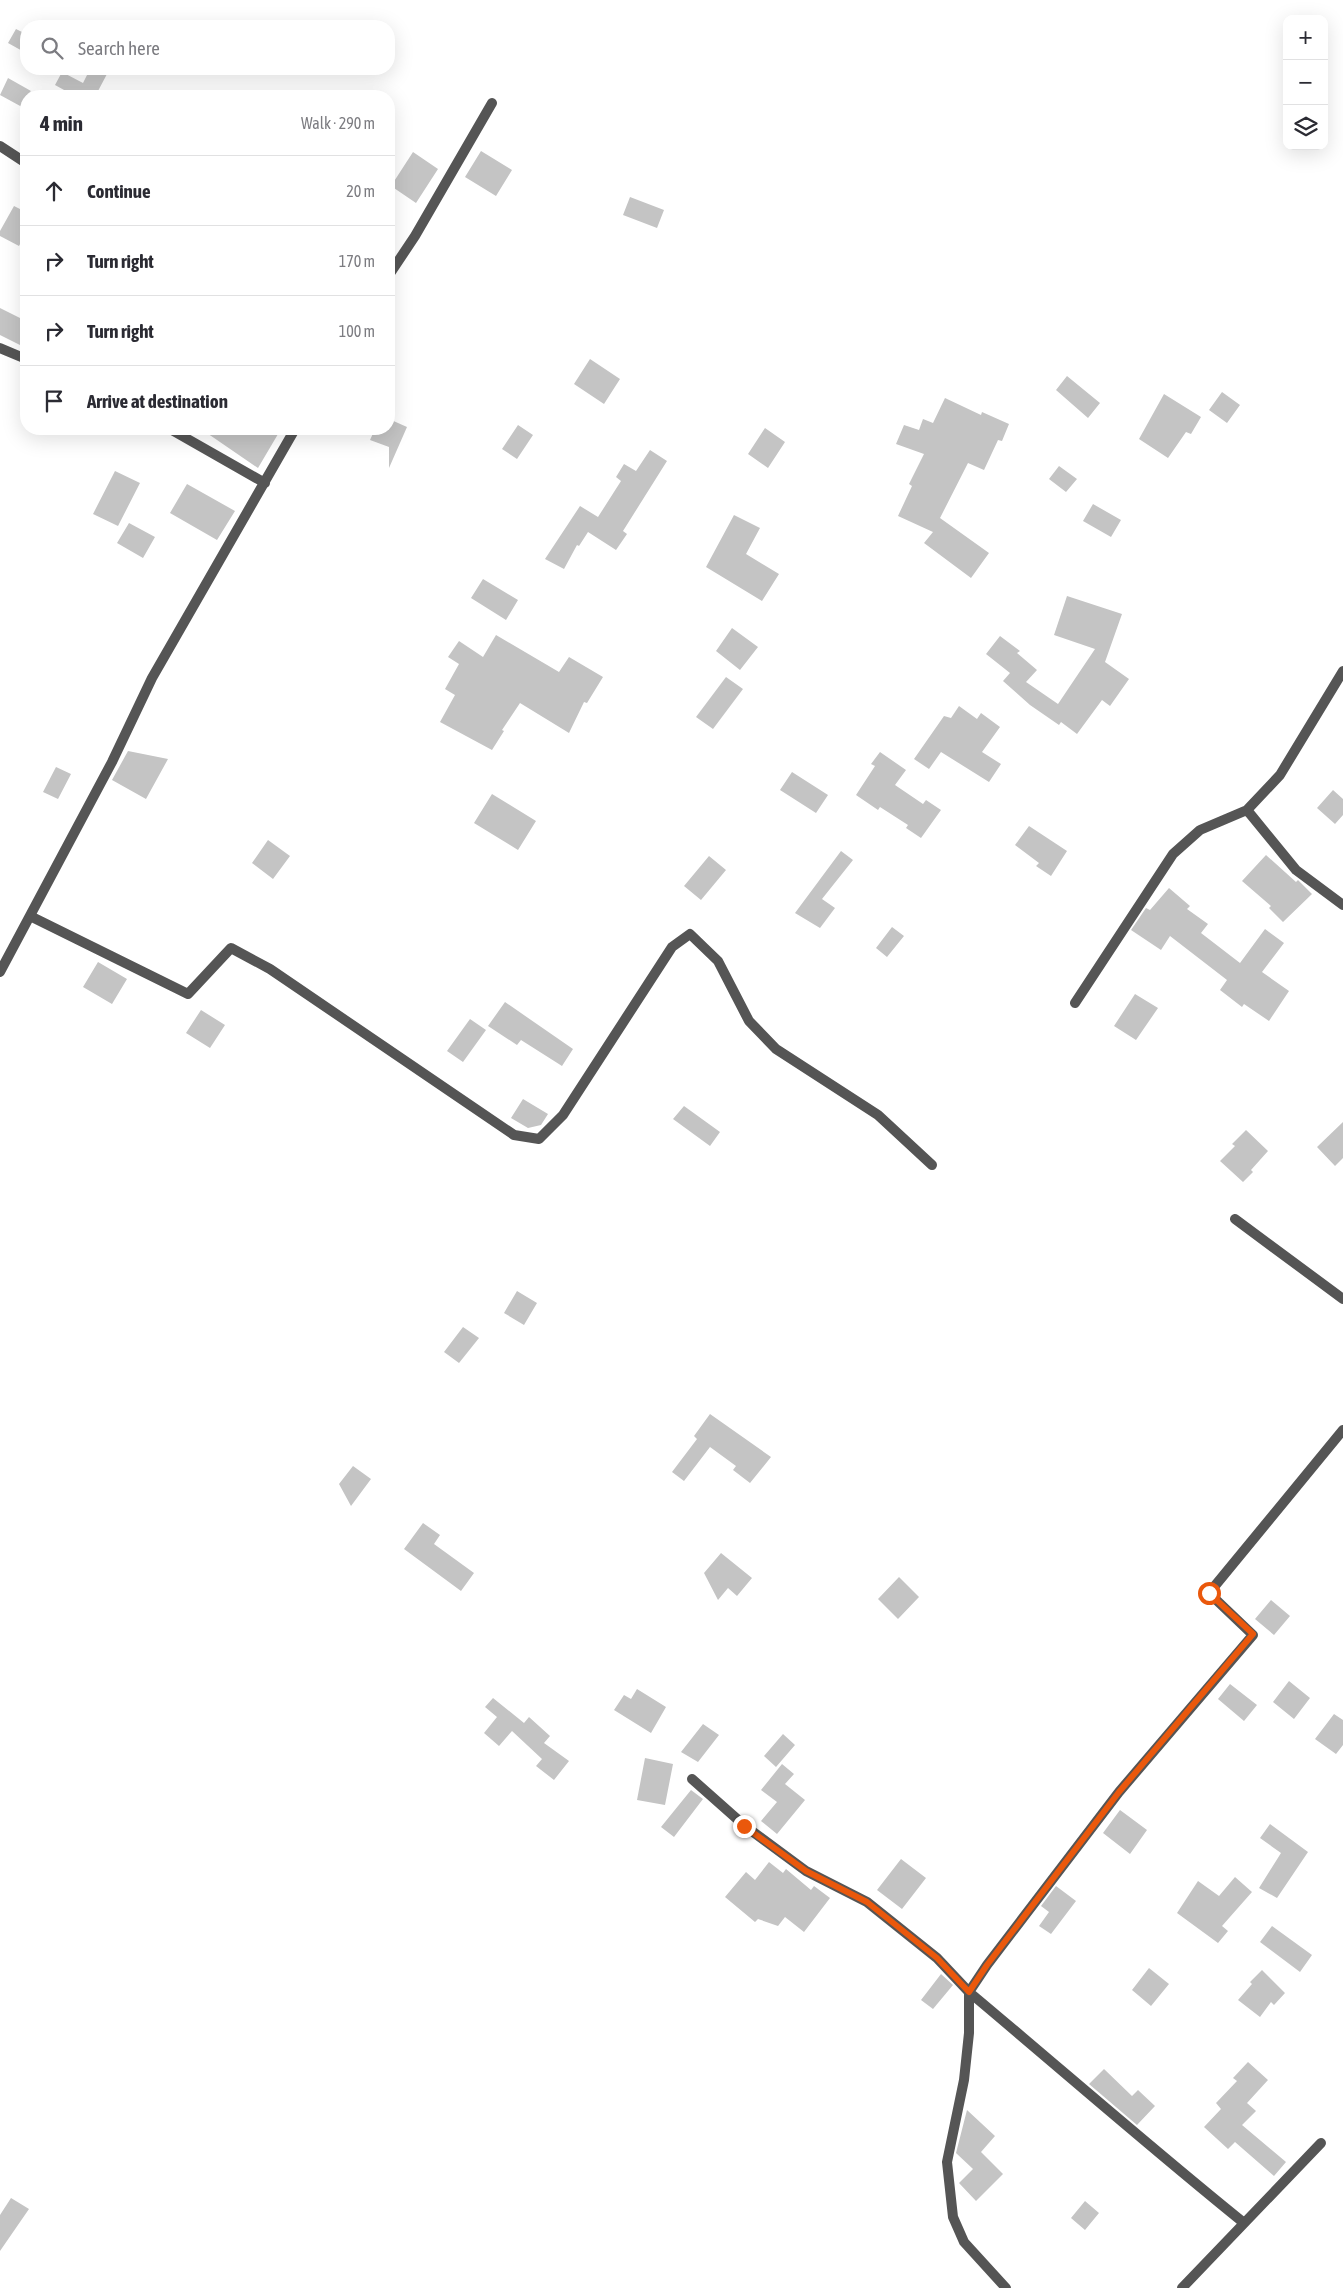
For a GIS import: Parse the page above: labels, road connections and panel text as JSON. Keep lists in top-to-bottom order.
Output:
{
  "page": {
    "map_buttons": ["+", "−"],
    "search": "Search here",
    "heading": ["4 min", "Walk · 290 m"],
    "list": [
      ["Continue", "20 m"],
      ["Turn right", "170 m"],
      ["Turn right", "100 m"],
      "Arrive at destination"
    ]
  }
}
